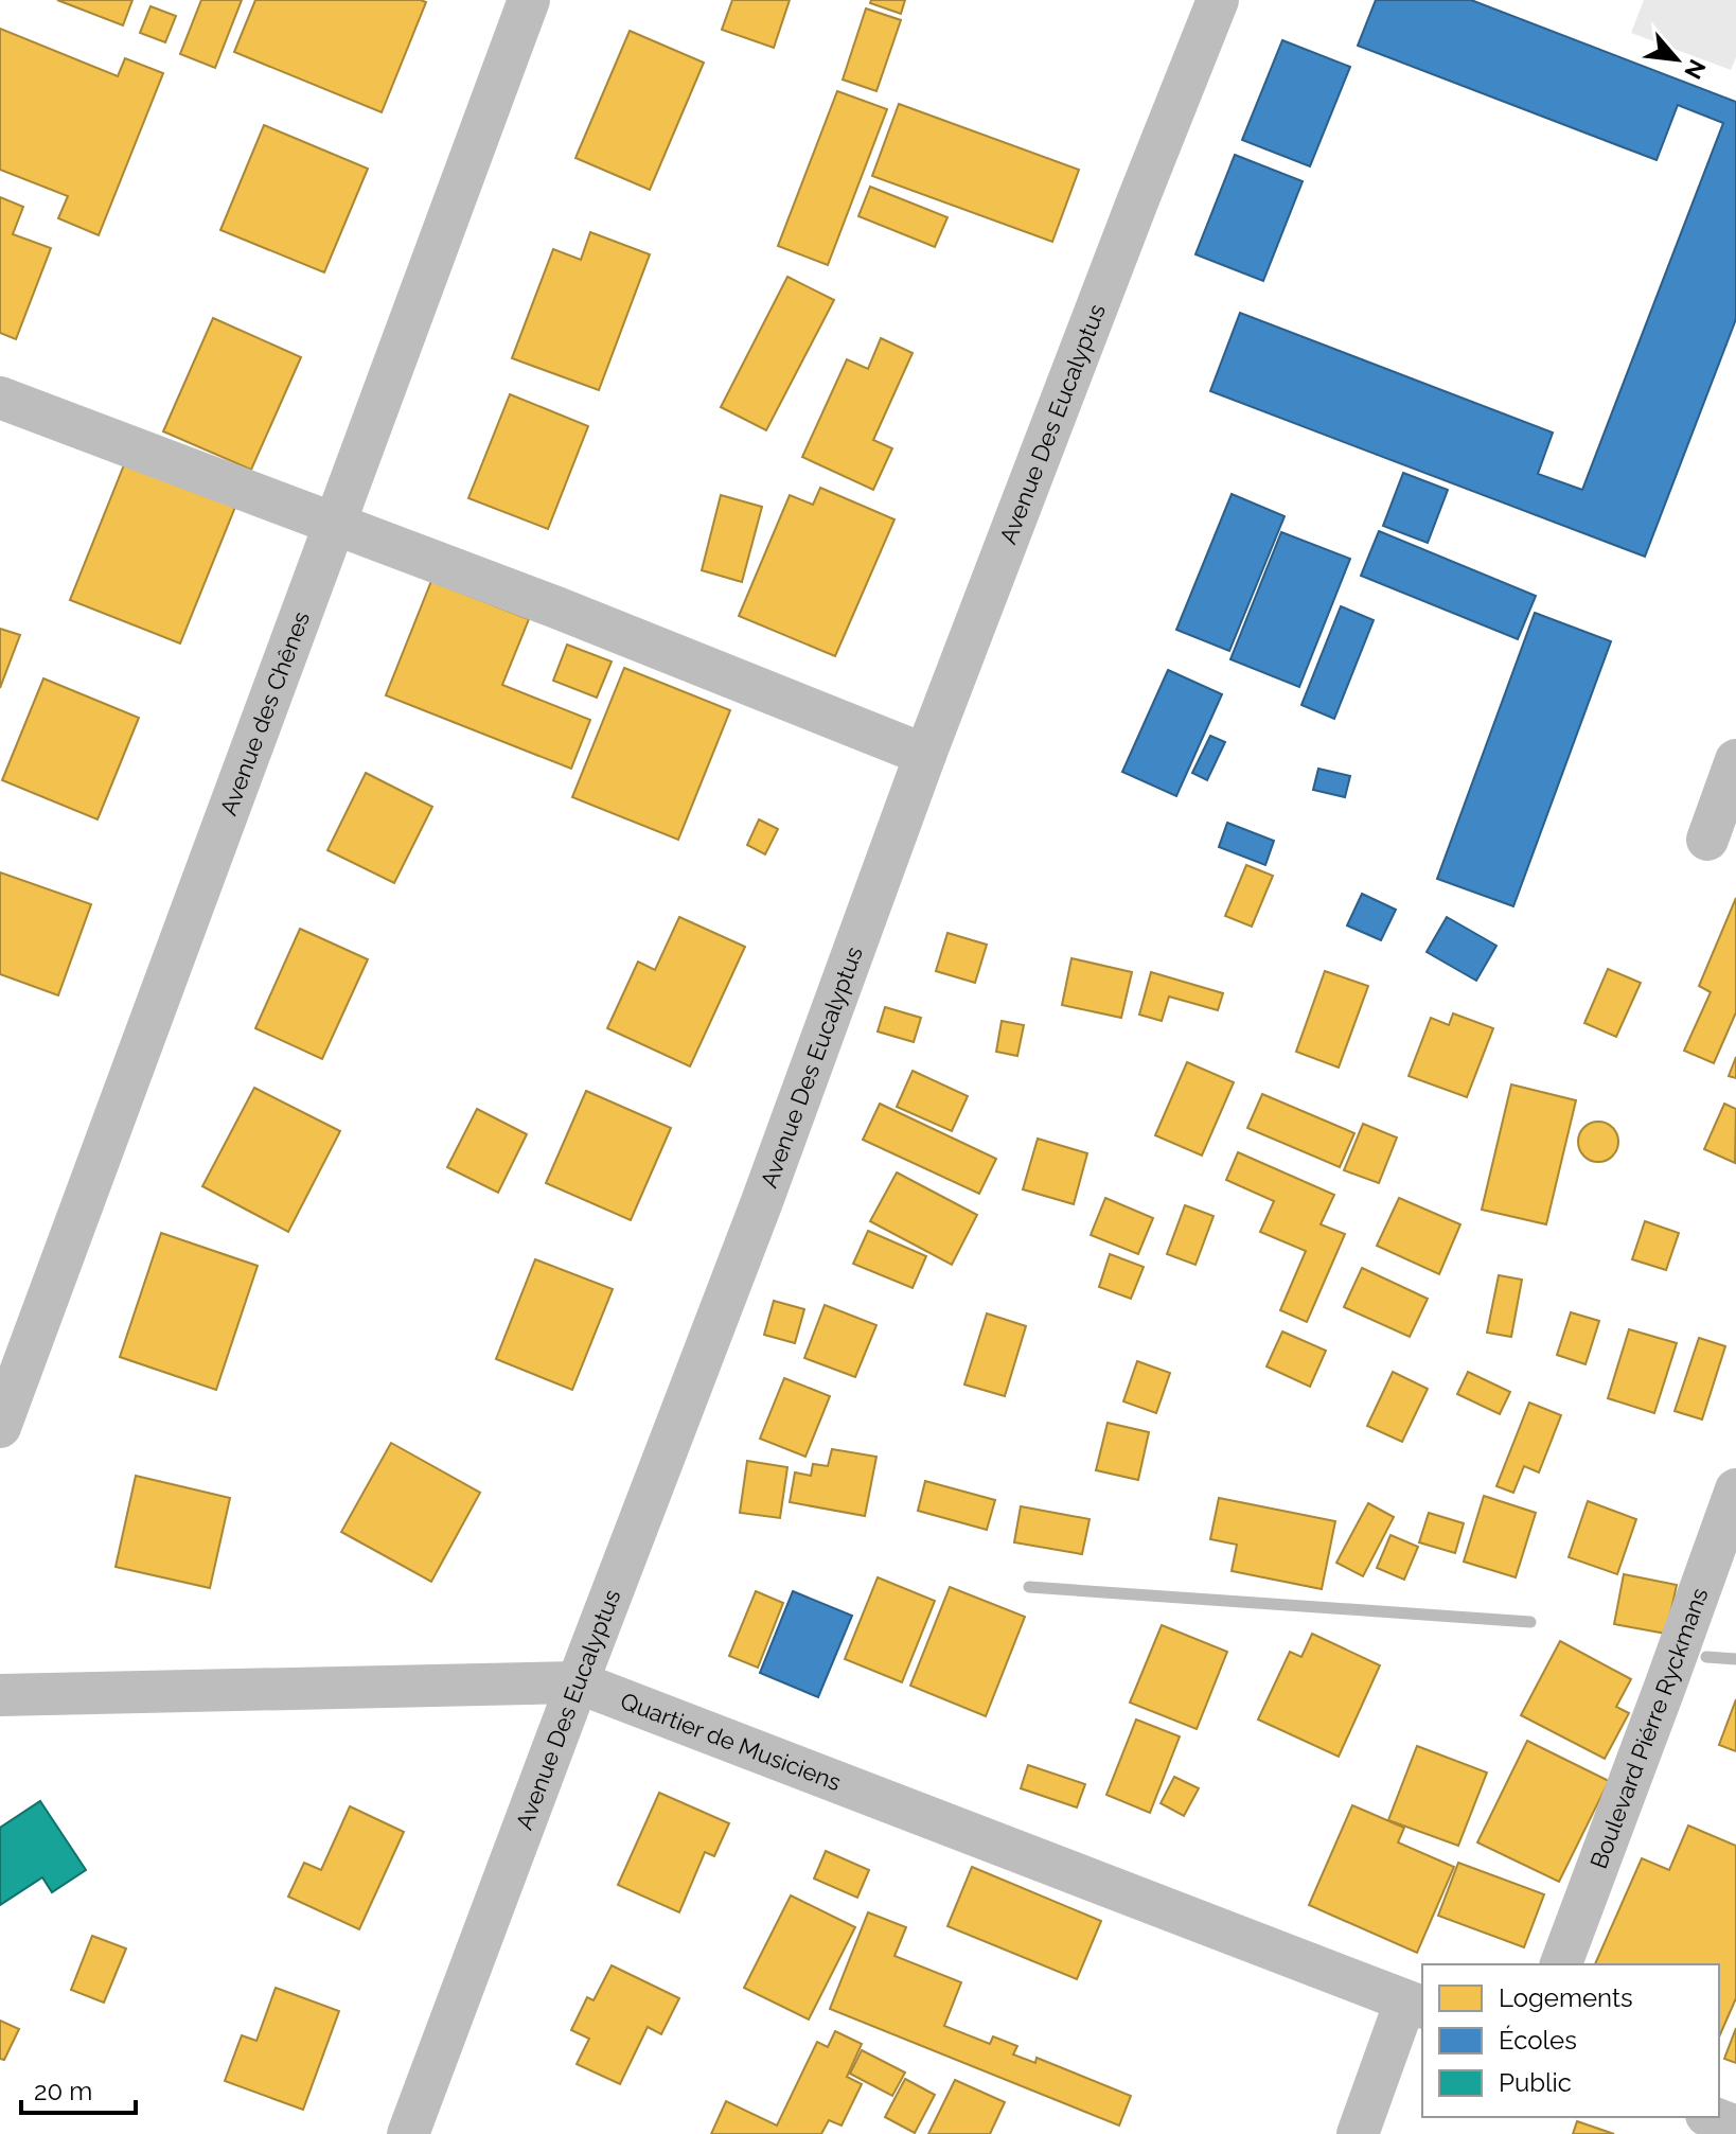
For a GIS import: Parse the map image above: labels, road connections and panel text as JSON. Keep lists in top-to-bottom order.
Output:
{
  "streets": {
    "street": [
      "Avenue Des Eucalyptus",
      "Avenue des Chênes",
      "Boulevard Piérre Ryckmans",
      "Quartier de Musiciens"
    ]
  },
  "crossings": [
    ["Avenue Des Eucalyptus", "Quartier de Musiciens"]
  ],
  "legend": ["Logements", "Écoles", "Public"],
  "scale_bar": "20 m",
  "north": "bottom right"
}
